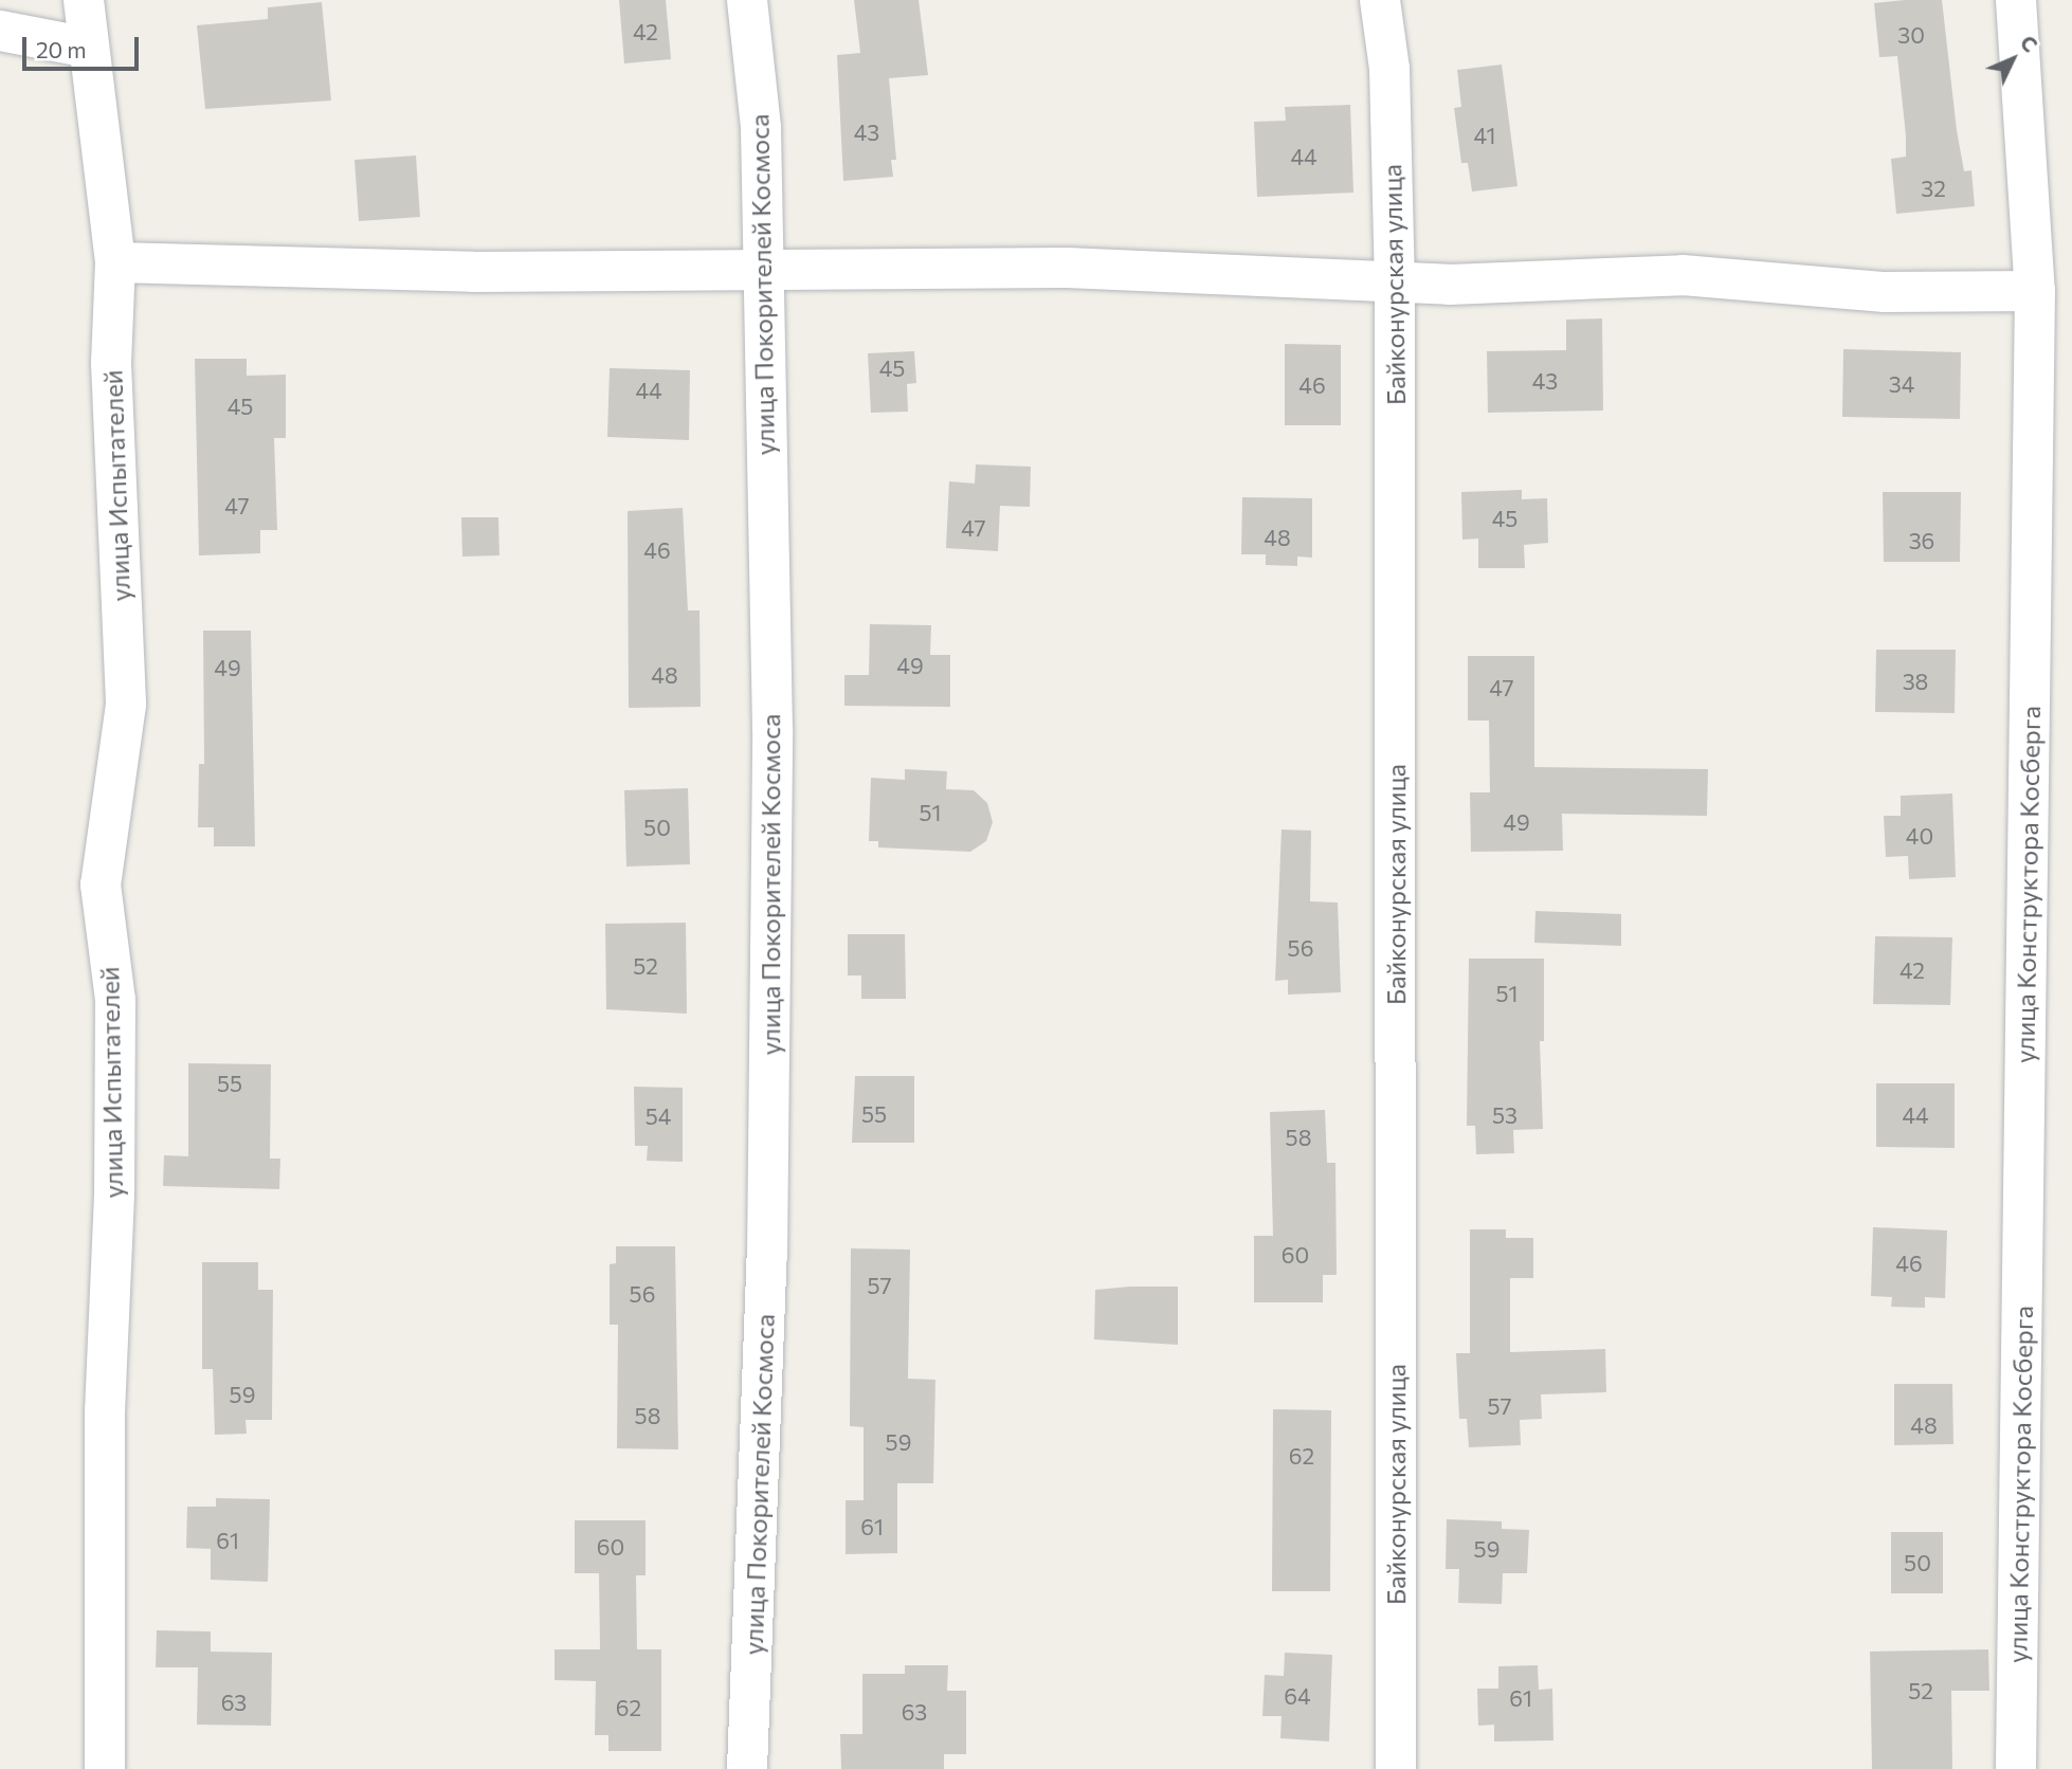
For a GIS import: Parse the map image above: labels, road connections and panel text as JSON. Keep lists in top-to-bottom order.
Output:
{
  "streets": {
    "street": [
      "улица Покорителей Космоса",
      "Байконурская улица",
      "улица Испытателей",
      "улица Конструктора Косберга"
    ]
  },
  "house_numbers": [
    "42",
    "30",
    "43",
    "41",
    "44",
    "32",
    "45",
    "43",
    "34",
    "46",
    "44",
    "45",
    "47",
    "45",
    "47",
    "48",
    "36",
    "46",
    "49",
    "49",
    "48",
    "38",
    "47",
    "51",
    "49",
    "50",
    "40",
    "56",
    "52",
    "42",
    "51",
    "55",
    "55",
    "53",
    "44",
    "54",
    "58",
    "60",
    "46",
    "57",
    "56",
    "59",
    "57",
    "58",
    "48",
    "59",
    "62",
    "61",
    "61",
    "60",
    "59",
    "50",
    "52",
    "64",
    "61",
    "63",
    "62",
    "63"
  ],
  "scale_bar": "20 m",
  "north": "top right"
}
